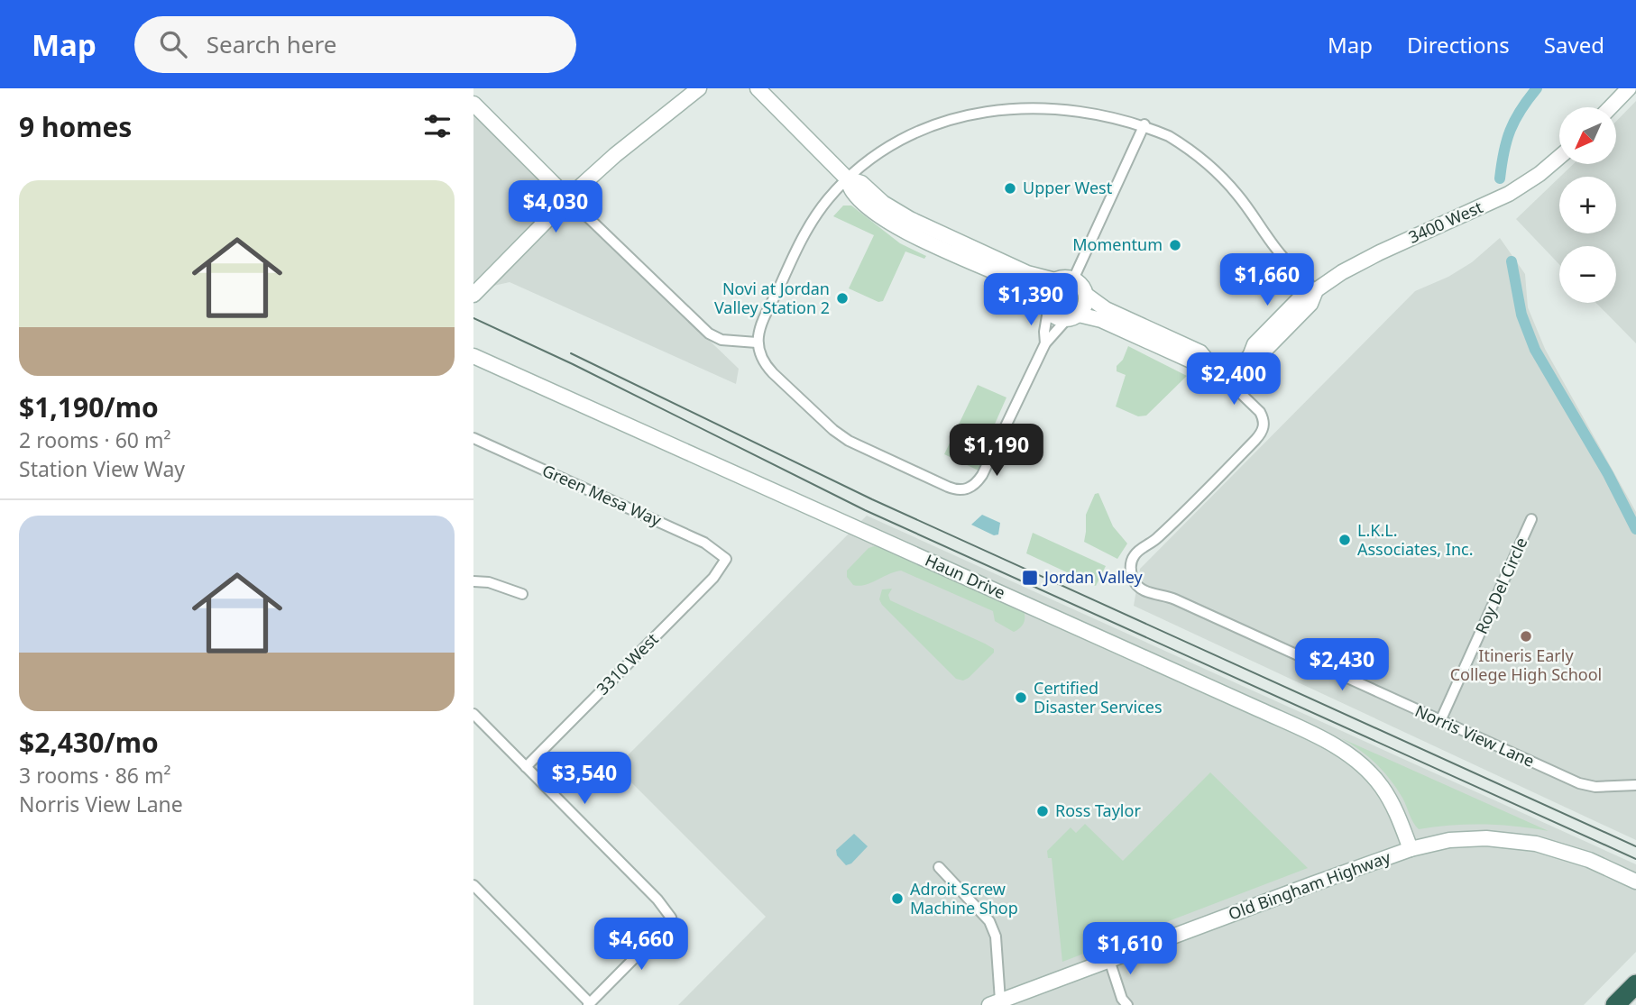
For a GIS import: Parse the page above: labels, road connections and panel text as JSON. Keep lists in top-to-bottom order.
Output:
{
  "streets": {
    "street": [
      "3400 West",
      "Green Mesa Way",
      "Haun Drive",
      "Roy Del Circle",
      "3310 West",
      "Norris View Lane",
      "Old Bingham Highway"
    ]
  },
  "crossings": [
    ["3400 West", "Norris View Lane"],
    ["Green Mesa Way", "3310 West"],
    ["Haun Drive", "Old Bingham Highway"],
    ["Roy Del Circle", "Norris View Lane"]
  ],
  "places": {
    "other": [
      "Upper West",
      "Momentum",
      "Novi at Jordan Valley Station 2",
      "L.K.L. Associates, Inc.",
      "Itineris Early College High School",
      "Certified Disaster Services",
      "Ross Taylor",
      "Adroit Screw Machine Shop"
    ],
    "transit": ["Jordan Valley"]
  },
  "north": "bottom left",
  "page": {
    "header": "Map",
    "search": "Search here",
    "nav": ["Map", "Directions", "Saved"],
    "heading": "9 homes",
    "map_buttons": ["+", "−"],
    "list": [
      {
        "name": "$1,190/mo",
        "note": "2 rooms · 60 m² · Station View Way"
      },
      {
        "name": "$2,430/mo",
        "note": "3 rooms · 86 m² · Norris View Lane"
      }
    ],
    "price": [
      "$4,030",
      "$1,660",
      "$1,390",
      "$2,400",
      "$1,190",
      "$2,430",
      "$3,540",
      "$4,660",
      "$1,610"
    ]
  }
}
